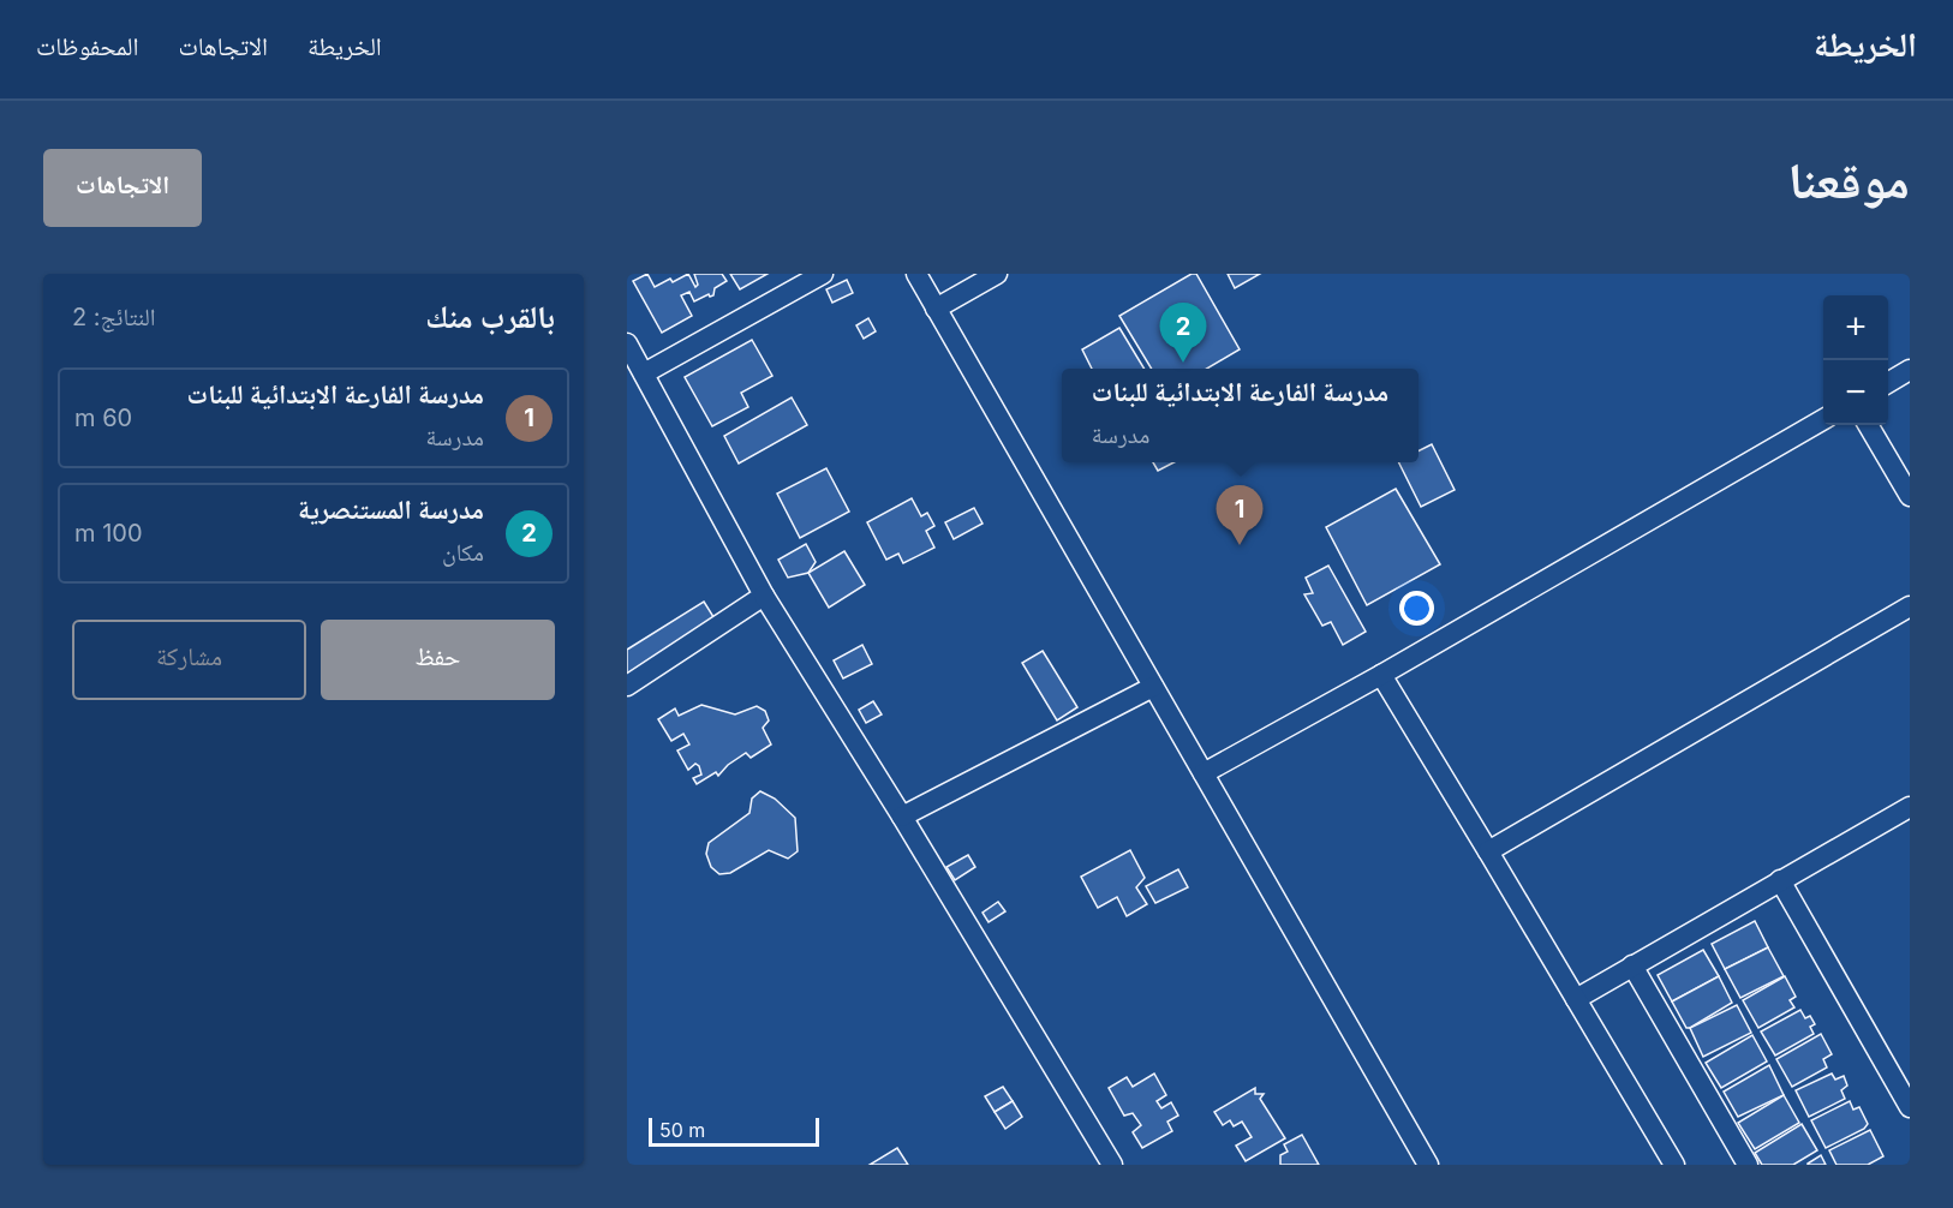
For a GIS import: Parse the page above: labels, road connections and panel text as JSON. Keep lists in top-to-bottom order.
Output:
{
  "scale_bar": "50 m",
  "page": {
    "header": "الخريطة",
    "nav": ["الخريطة", "الاتجاهات", "المحفوظات"],
    "title": "موقعنا",
    "buttons": [
      "الاتجاهات",
      ["حفظ", "مشاركة"]
    ],
    "heading": ["بالقرب منك", "النتائج: 2"],
    "map_buttons": ["+", "−"],
    "pins": ["2", "1"],
    "list": [
      {
        "mark": "1",
        "name": "مدرسة الفارعة الابتدائية للبنات",
        "note": "مدرسة",
        "value": "60 m"
      },
      {
        "mark": "2",
        "name": "مدرسة المستنصرية",
        "note": "مكان",
        "value": "100 m"
      }
    ],
    "popup": ["مدرسة الفارعة الابتدائية للبنات", "مدرسة"],
    "scale": "50 m"
  }
}
